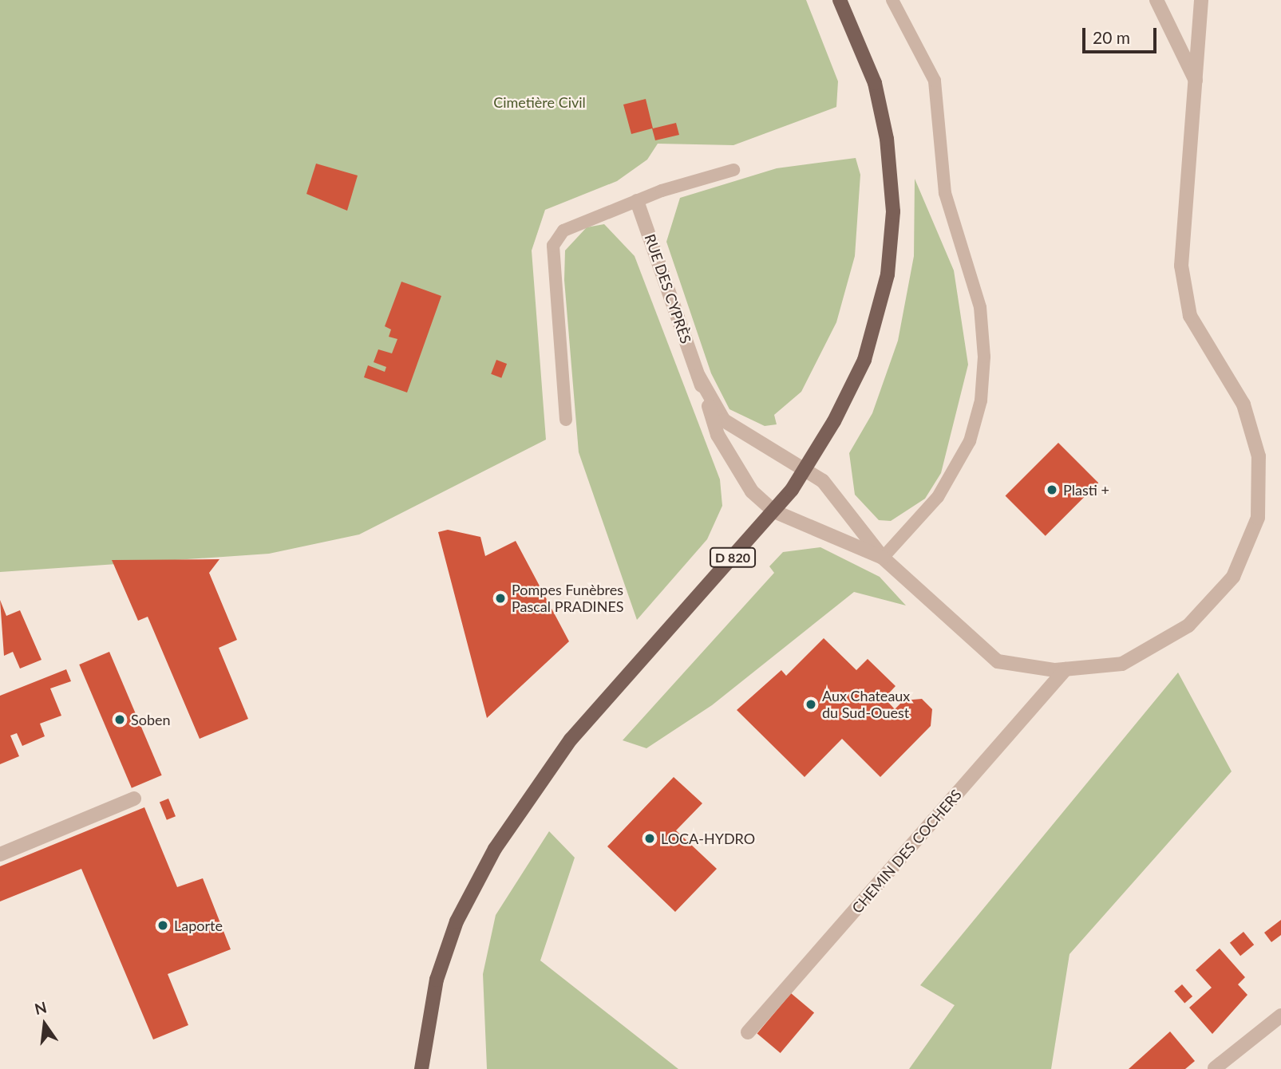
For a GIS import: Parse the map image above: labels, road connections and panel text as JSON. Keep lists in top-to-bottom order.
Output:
{
  "streets": {
    "main road": ["D 820"],
    "street": ["RUE DES CYPRÈS", "CHEMIN DES COCHERS"]
  },
  "crossings": [
    ["RUE DES CYPRÈS", "D 820"]
  ],
  "parks": ["Cimetière Civil"],
  "places": [
    "Plasti +",
    "Pompes Funèbres Pascal PRADINES",
    "Aux Chateaux du Sud-Ouest",
    "Soben",
    "LOCA-HYDRO",
    "Laporte"
  ],
  "scale_bar": "20 m",
  "north": "top"
}
